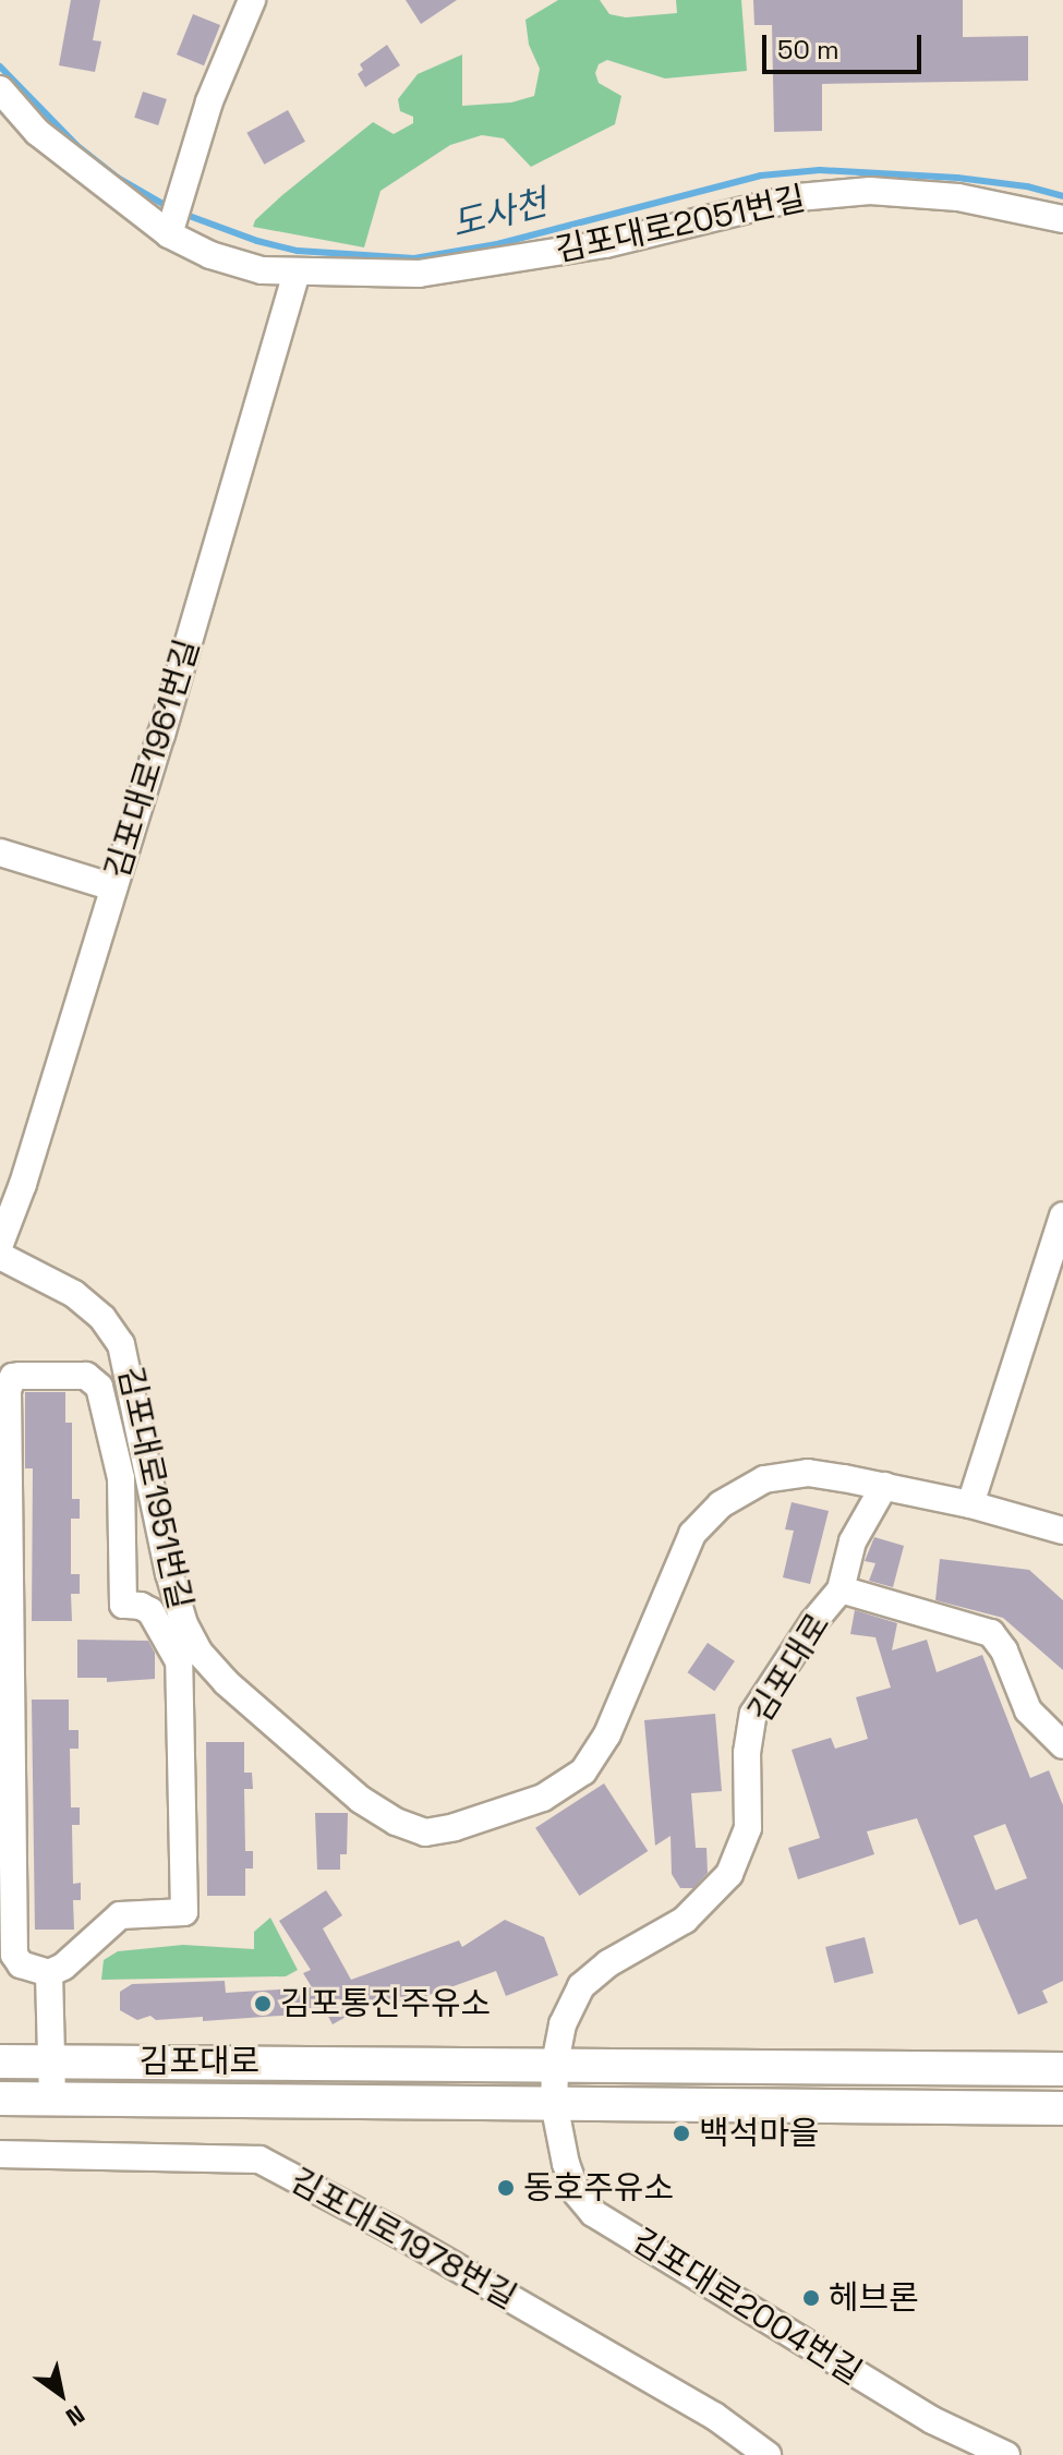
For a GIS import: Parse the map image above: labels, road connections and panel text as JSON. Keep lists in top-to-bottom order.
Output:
{
  "streets": {
    "main road": ["김포대로"],
    "lane": [
      "김포대로2051번길",
      "김포대로1961번길",
      "김포대로1951번길",
      "김포대로1978번길",
      "김포대로2004번길"
    ]
  },
  "crossings": [
    ["김포대로2051번길", "김포대로1961번길"],
    ["김포대로", "김포대로2004번길"]
  ],
  "water": ["도사천"],
  "places": [
    "김포통진주유소",
    "백석마을",
    "동호주유소",
    "헤브론"
  ],
  "scale_bar": "50 m",
  "north": "bottom right"
}
